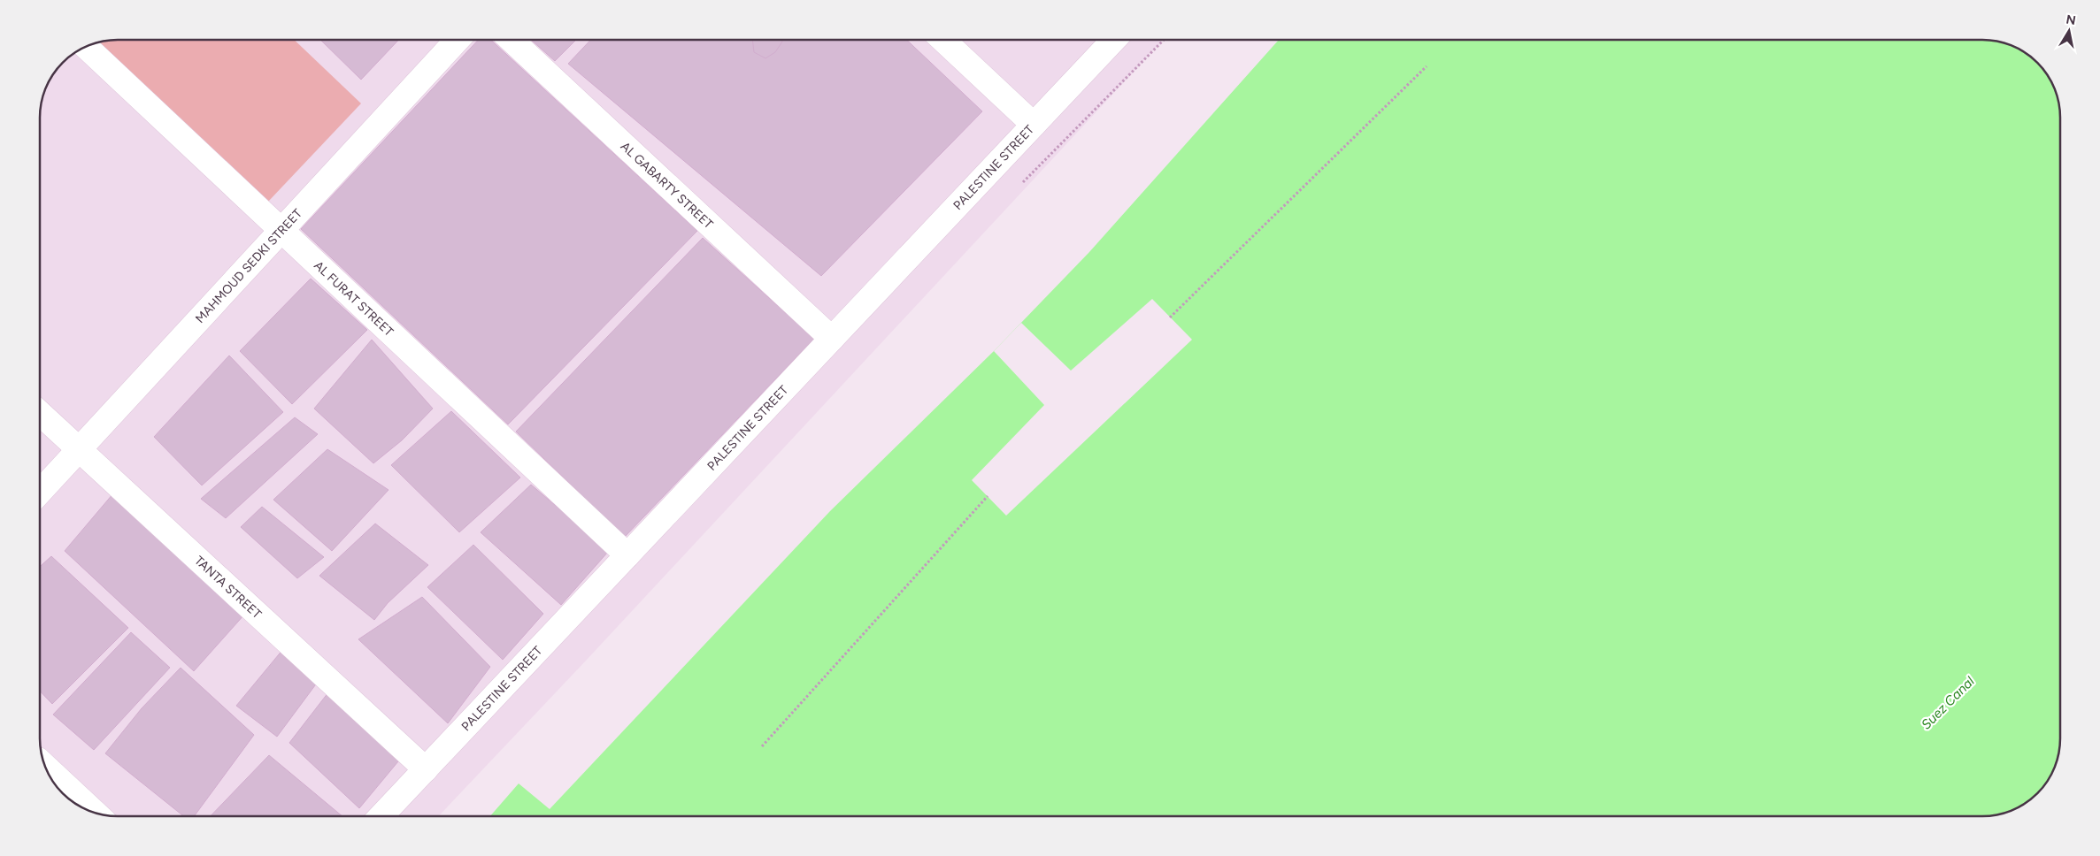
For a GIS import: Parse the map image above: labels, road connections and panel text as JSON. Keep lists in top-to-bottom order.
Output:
{
  "streets": {
    "street": [
      "PALESTINE STREET",
      "AL GABARTY STREET",
      "MAHMOUD SEDKI STREET",
      "AL FURAT STREET",
      "TANTA STREET"
    ]
  },
  "crossings": [
    ["PALESTINE STREET", "AL GABARTY STREET"],
    ["PALESTINE STREET", "AL FURAT STREET"],
    ["PALESTINE STREET", "TANTA STREET"],
    ["MAHMOUD SEDKI STREET", "AL FURAT STREET"],
    ["MAHMOUD SEDKI STREET", "TANTA STREET"]
  ],
  "water": ["Suez Canal"],
  "north": "top"
}
